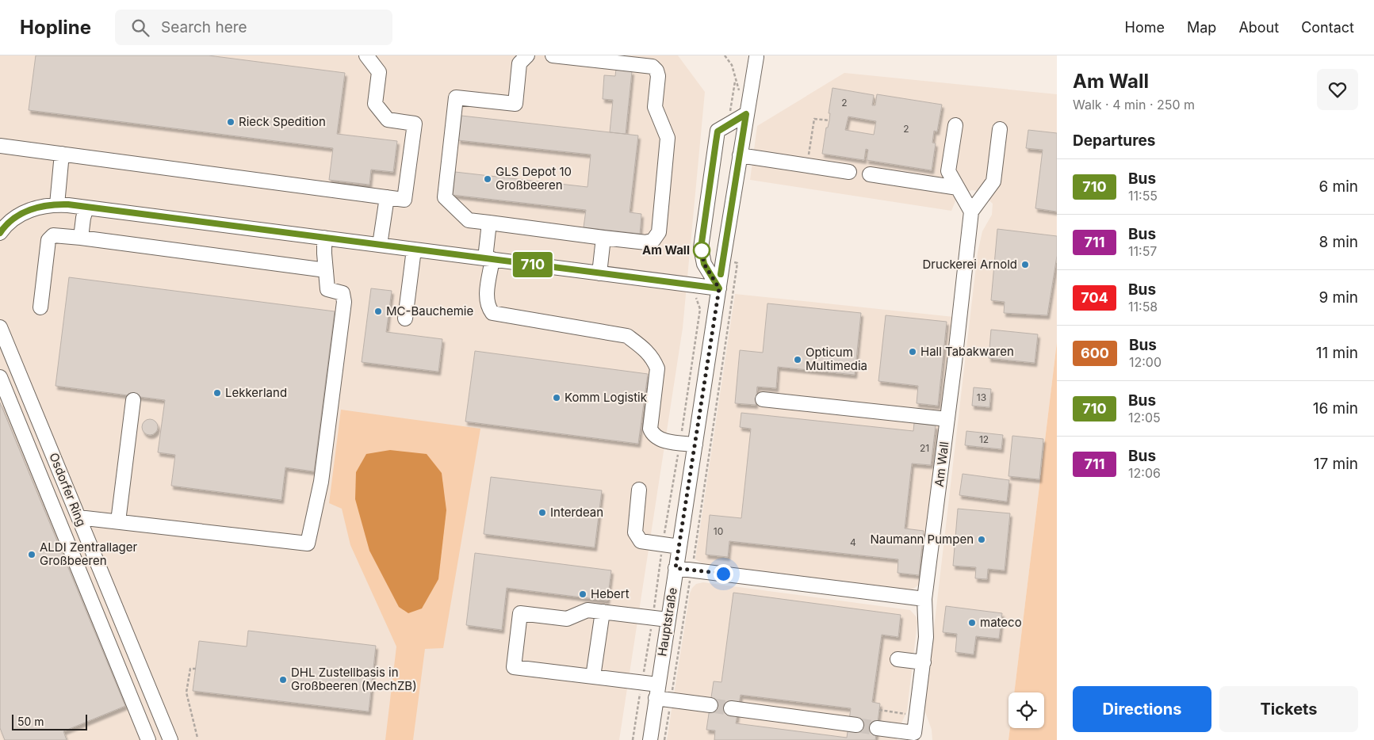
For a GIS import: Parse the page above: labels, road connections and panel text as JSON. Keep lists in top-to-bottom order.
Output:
{
  "streets": {
    "street": ["Am Wall", "Osdorfer Ring", "Hauptstraße"]
  },
  "places": [
    "Rieck Spedition",
    "GLS Depot 10 Großbeeren",
    "Am Wall",
    "Druckerei Arnold",
    "MC-Bauchemie",
    "Hall Tabakwaren",
    "Opticum Multimedia",
    "Lekkerland",
    "Komm Logistik",
    "Interdean",
    "Naumann Pumpen",
    "ALDI Zentrallager Großbeeren",
    "Hebert",
    "mateco",
    "DHL Zustellbasis in Großbeeren (MechZB)"
  ],
  "lines": ["bus line 710"],
  "house_numbers": [
    "2",
    "2",
    "13",
    "12",
    "21",
    "10",
    "4"
  ],
  "scale_bar": "50 m",
  "page": {
    "header": "Hopline",
    "search": "Search here",
    "nav": [
      "Home",
      "Map",
      "About",
      "Contact"
    ],
    "on_map": "710",
    "heading": [
      ["Am Wall", "Walk · 4 min · 250 m"],
      "Departures"
    ],
    "list": [
      {
        "mark": "710",
        "name": "Bus",
        "note": "11:55",
        "value": "6 min"
      },
      {
        "mark": "711",
        "name": "Bus",
        "note": "11:57",
        "value": "8 min"
      },
      {
        "mark": "704",
        "name": "Bus",
        "note": "11:58",
        "value": "9 min"
      },
      {
        "mark": "600",
        "name": "Bus",
        "note": "12:00",
        "value": "11 min"
      },
      {
        "mark": "710",
        "name": "Bus",
        "note": "12:05",
        "value": "16 min"
      },
      {
        "mark": "711",
        "name": "Bus",
        "note": "12:06",
        "value": "17 min"
      }
    ],
    "buttons": ["Directions", "Tickets"],
    "scale": "50 m"
  }
}
